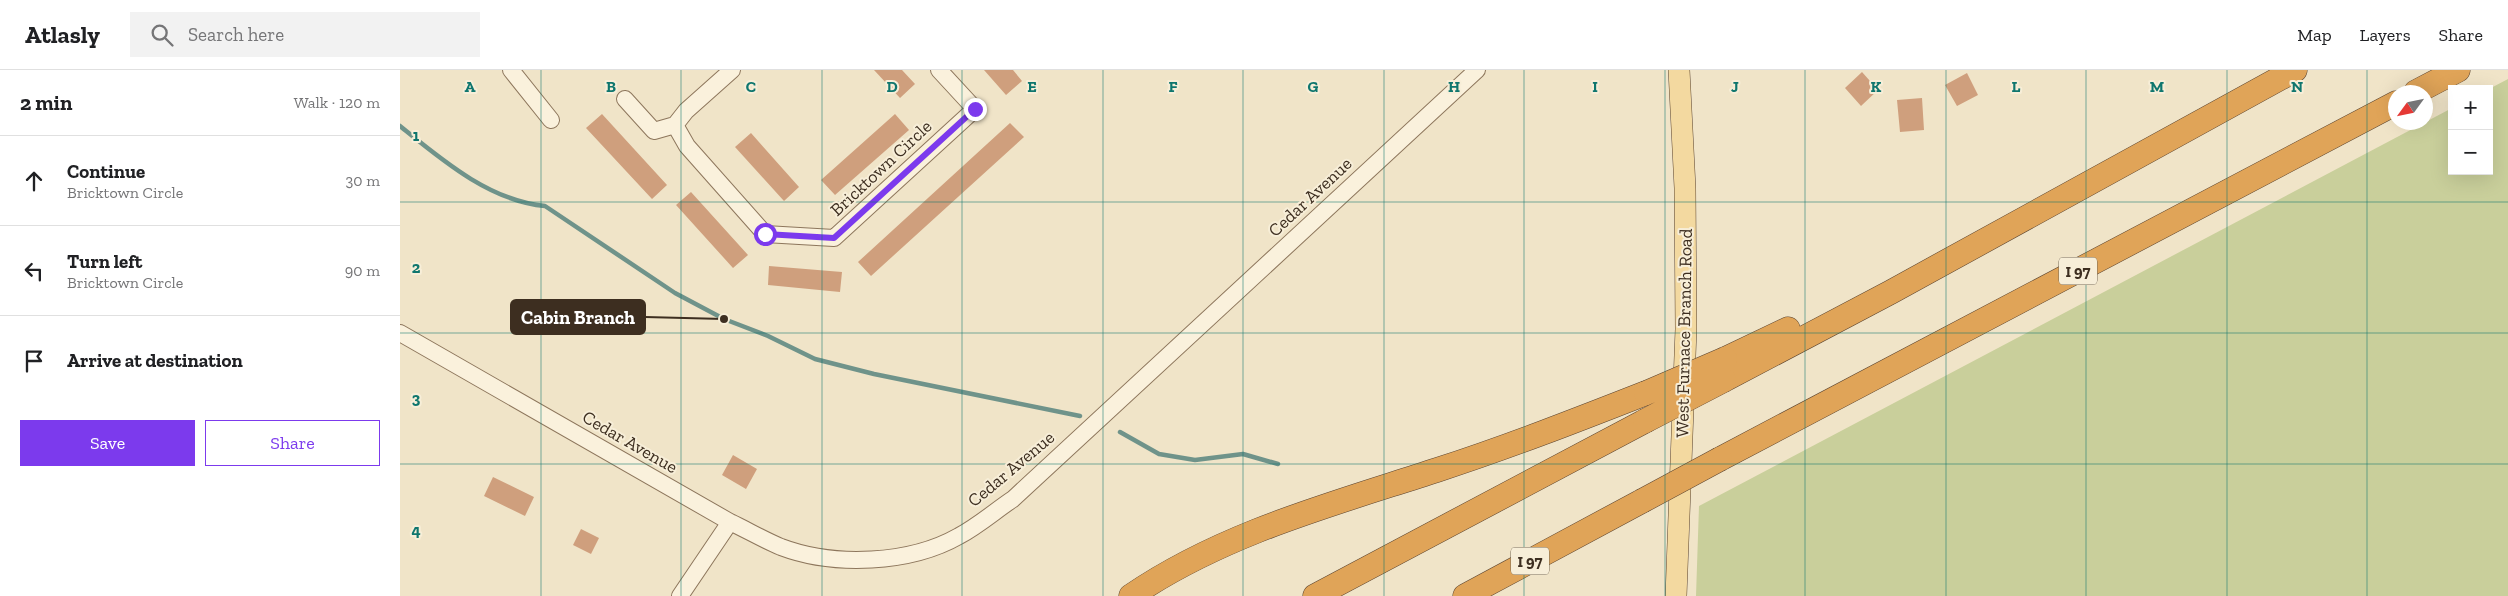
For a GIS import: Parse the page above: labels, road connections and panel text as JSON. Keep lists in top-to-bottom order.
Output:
{
  "streets": {
    "highway": ["I 97"],
    "main road": ["West Furnace Branch Road"],
    "street": ["Bricktown Circle", "Cedar Avenue"]
  },
  "places": ["Cabin Branch"],
  "north": "bottom left",
  "page": {
    "header": "Atlasly",
    "search": "Search here",
    "nav": ["Map", "Layers", "Share"],
    "heading": ["2 min", "Walk · 120 m"],
    "map_buttons": ["+", "−"],
    "list": [
      ["Continue", "Bricktown Circle", "30 m"],
      ["Turn left", "Bricktown Circle", "90 m"],
      "Arrive at destination"
    ],
    "buttons": ["Save", "Share"]
  },
  "grid": {
    "columns": [
      "A",
      "B",
      "C",
      "D",
      "E",
      "F",
      "G",
      "H",
      "I",
      "J",
      "K",
      "L",
      "M",
      "N"
    ],
    "rows": [
      "1",
      "2",
      "3",
      "4"
    ]
  }
}
